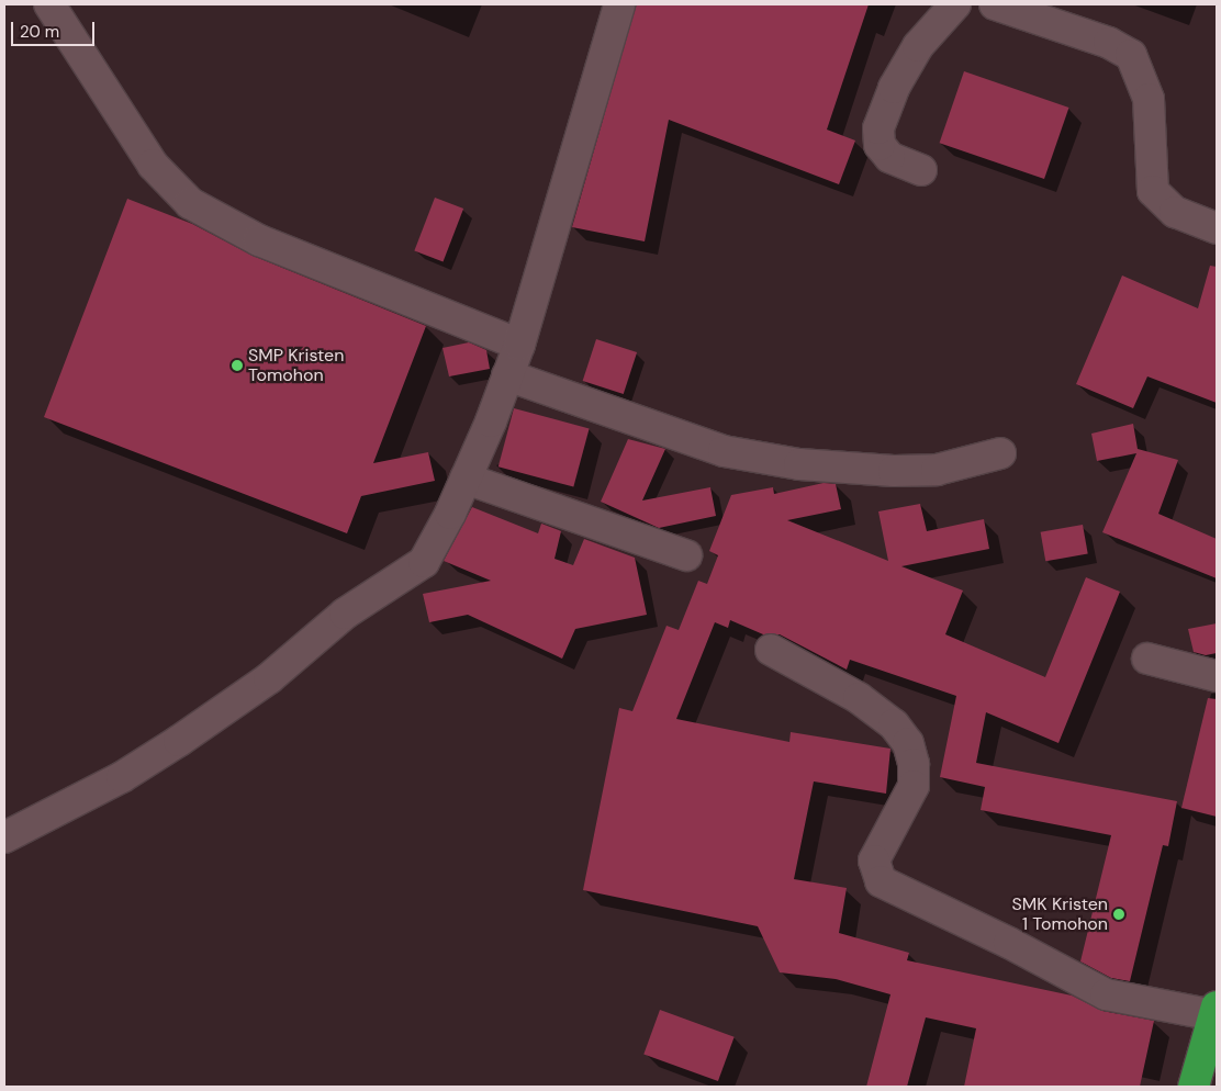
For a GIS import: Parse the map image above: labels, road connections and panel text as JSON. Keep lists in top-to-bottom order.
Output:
{
  "places": ["SMP Kristen Tomohon", "SMK Kristen 1 Tomohon"],
  "scale_bar": "20 m"
}
